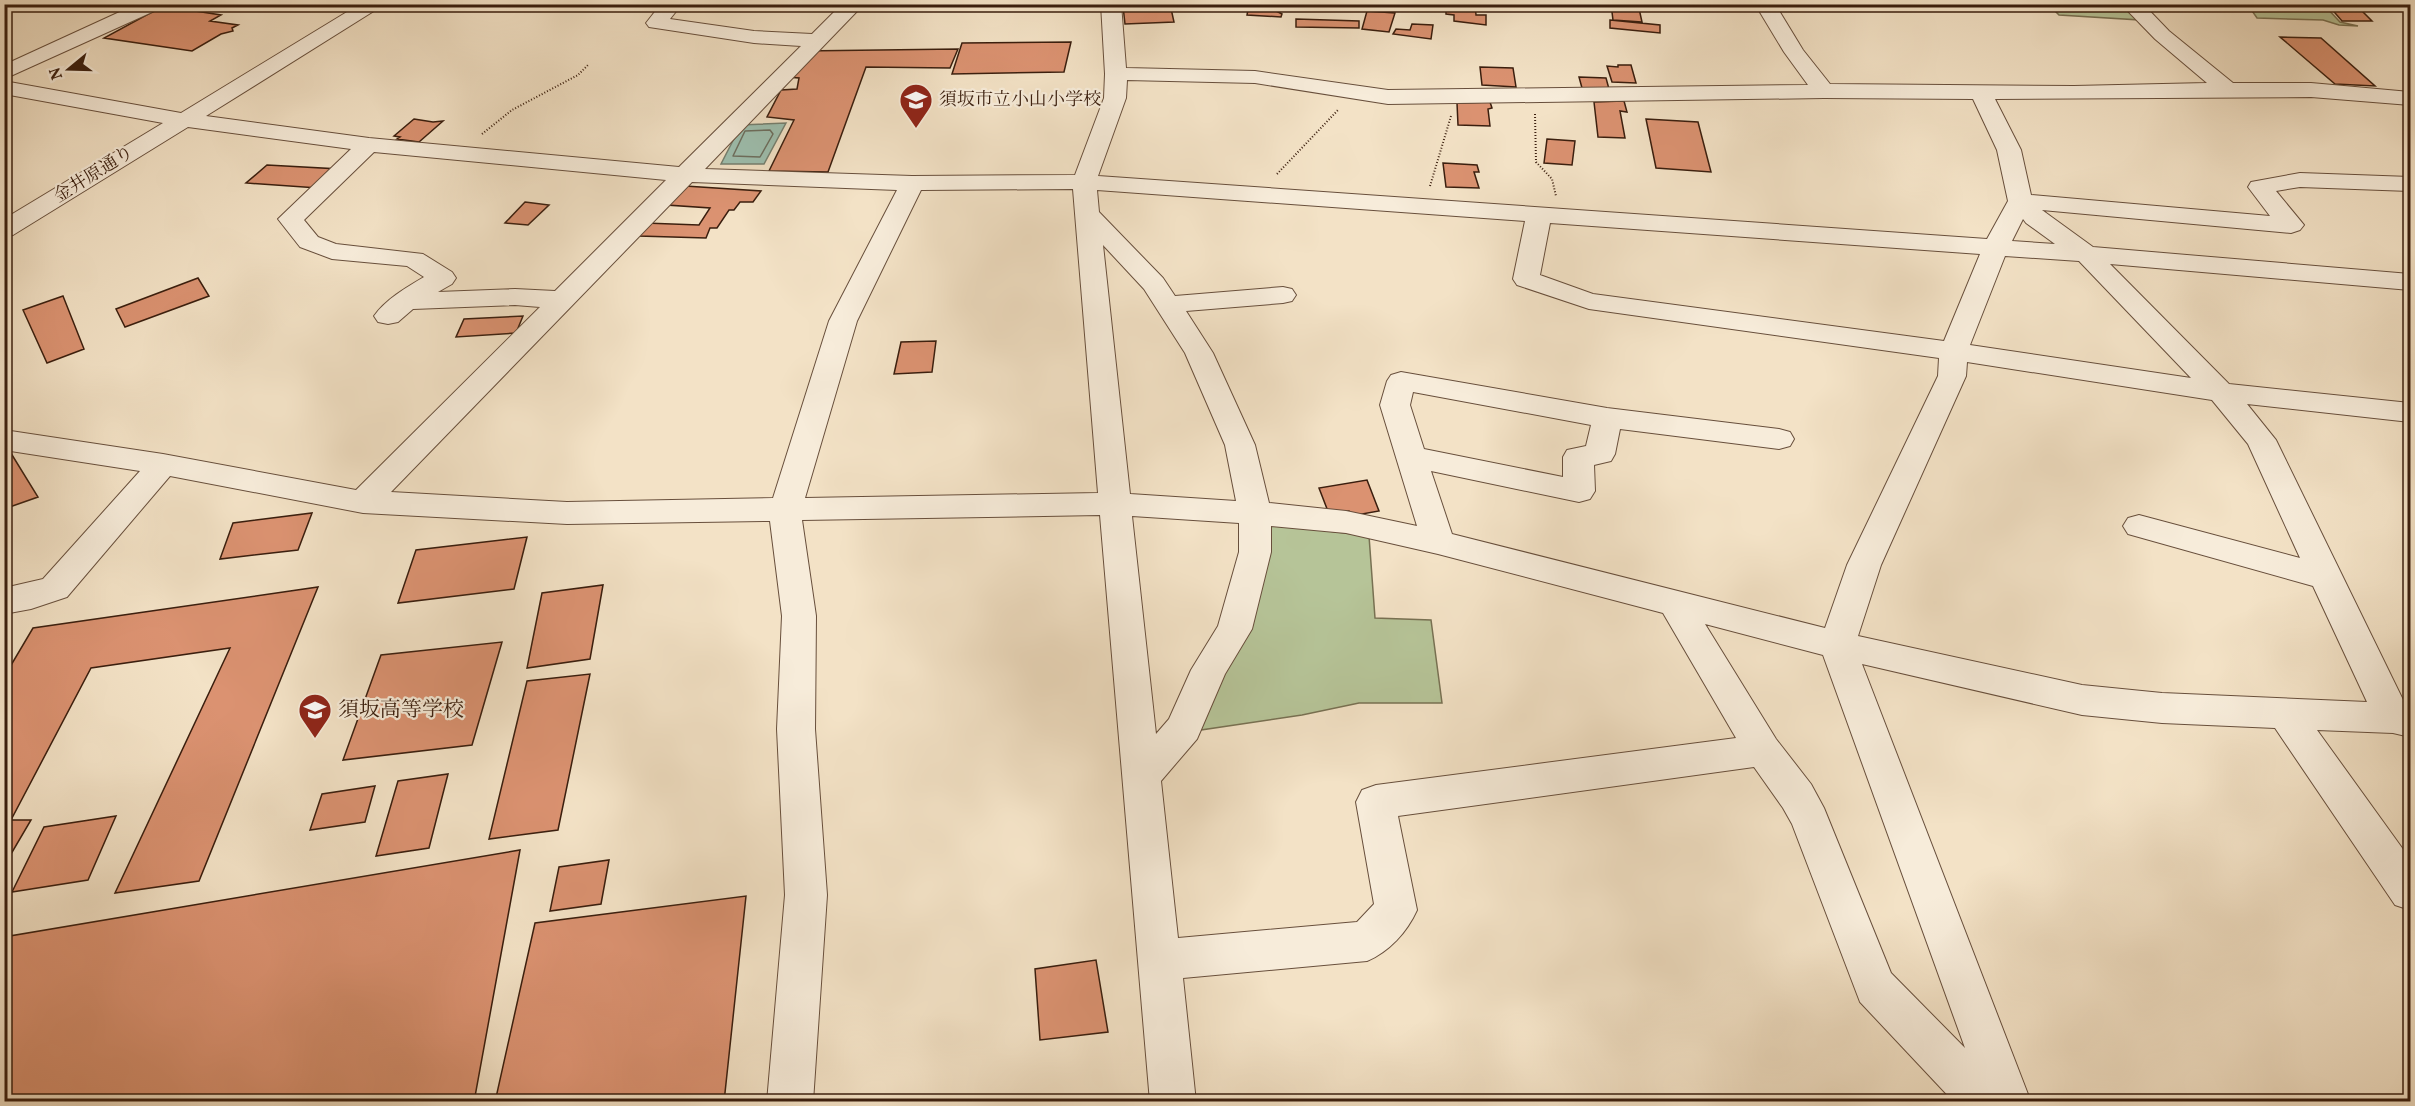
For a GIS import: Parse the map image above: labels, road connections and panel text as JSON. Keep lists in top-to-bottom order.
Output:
{
  "streets": {
    "street": ["金井原通り"]
  },
  "places": {
    "school or university": ["須坂市立小山小学校", "須坂高等学校"]
  },
  "north": "left"
}
